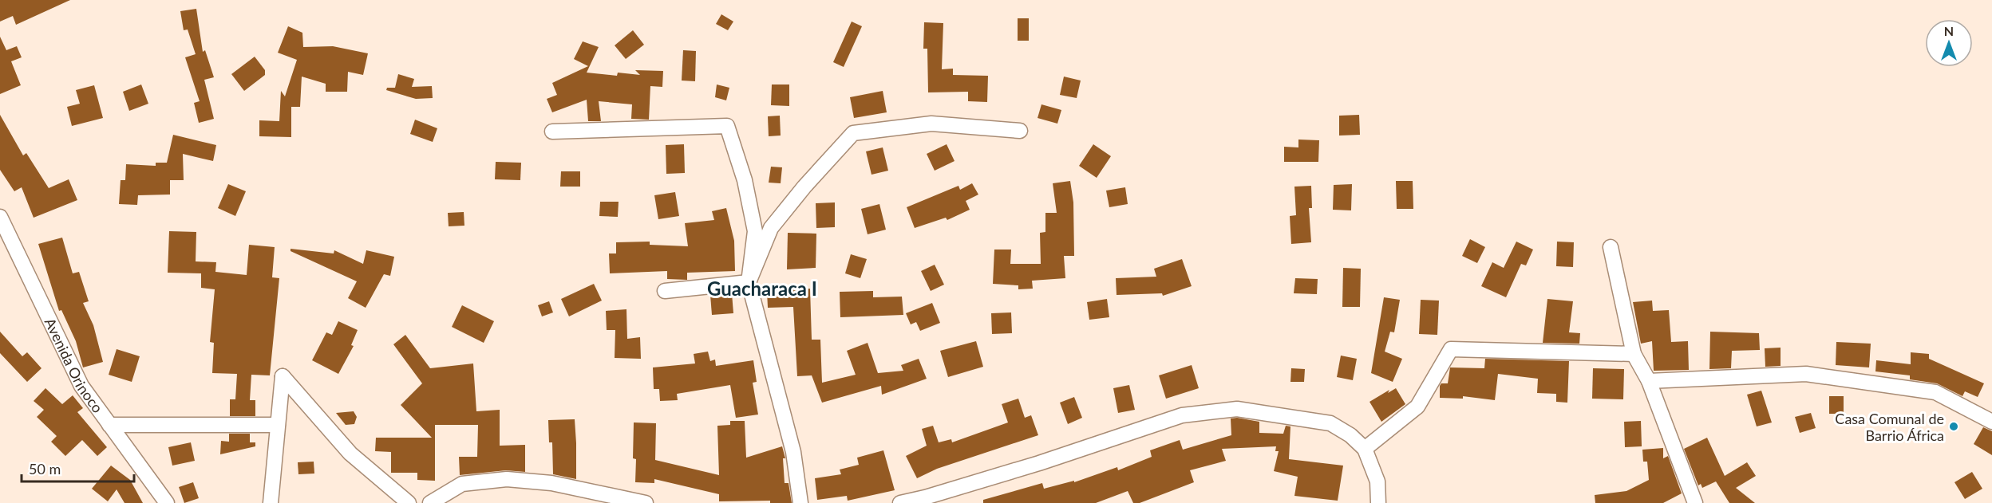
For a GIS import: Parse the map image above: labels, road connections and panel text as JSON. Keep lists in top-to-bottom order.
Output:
{
  "streets": {
    "street": ["Avenida Orinoco"]
  },
  "districts": ["Guacharaca I"],
  "places": ["Casa Comunal de Barrio África"],
  "scale_bar": "50 m",
  "north": "top"
}
